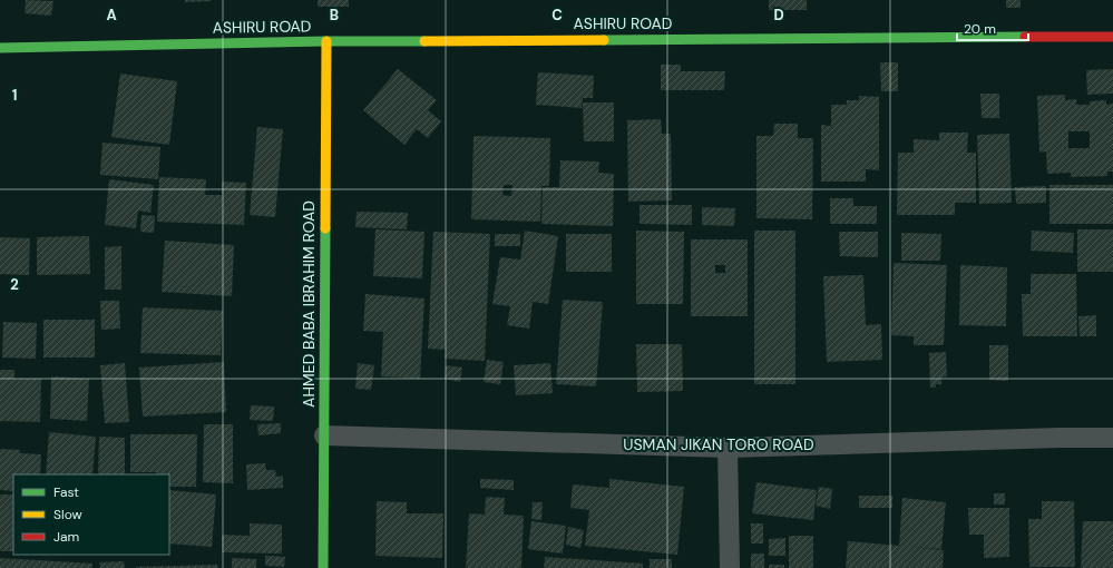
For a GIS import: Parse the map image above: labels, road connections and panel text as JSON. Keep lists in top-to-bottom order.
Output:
{
  "streets": {
    "street": ["ASHIRU ROAD", "AHMED BABA IBRAHIM ROAD", "USMAN JIKAN TORO ROAD"]
  },
  "crossings": [
    ["ASHIRU ROAD", "AHMED BABA IBRAHIM ROAD"],
    ["AHMED BABA IBRAHIM ROAD", "USMAN JIKAN TORO ROAD"]
  ],
  "legend": ["Fast", "Slow", "Jam"],
  "scale_bar": "20 m",
  "grid": {
    "columns": [
      "A",
      "B",
      "C",
      "D"
    ],
    "rows": ["1", "2"]
  }
}
